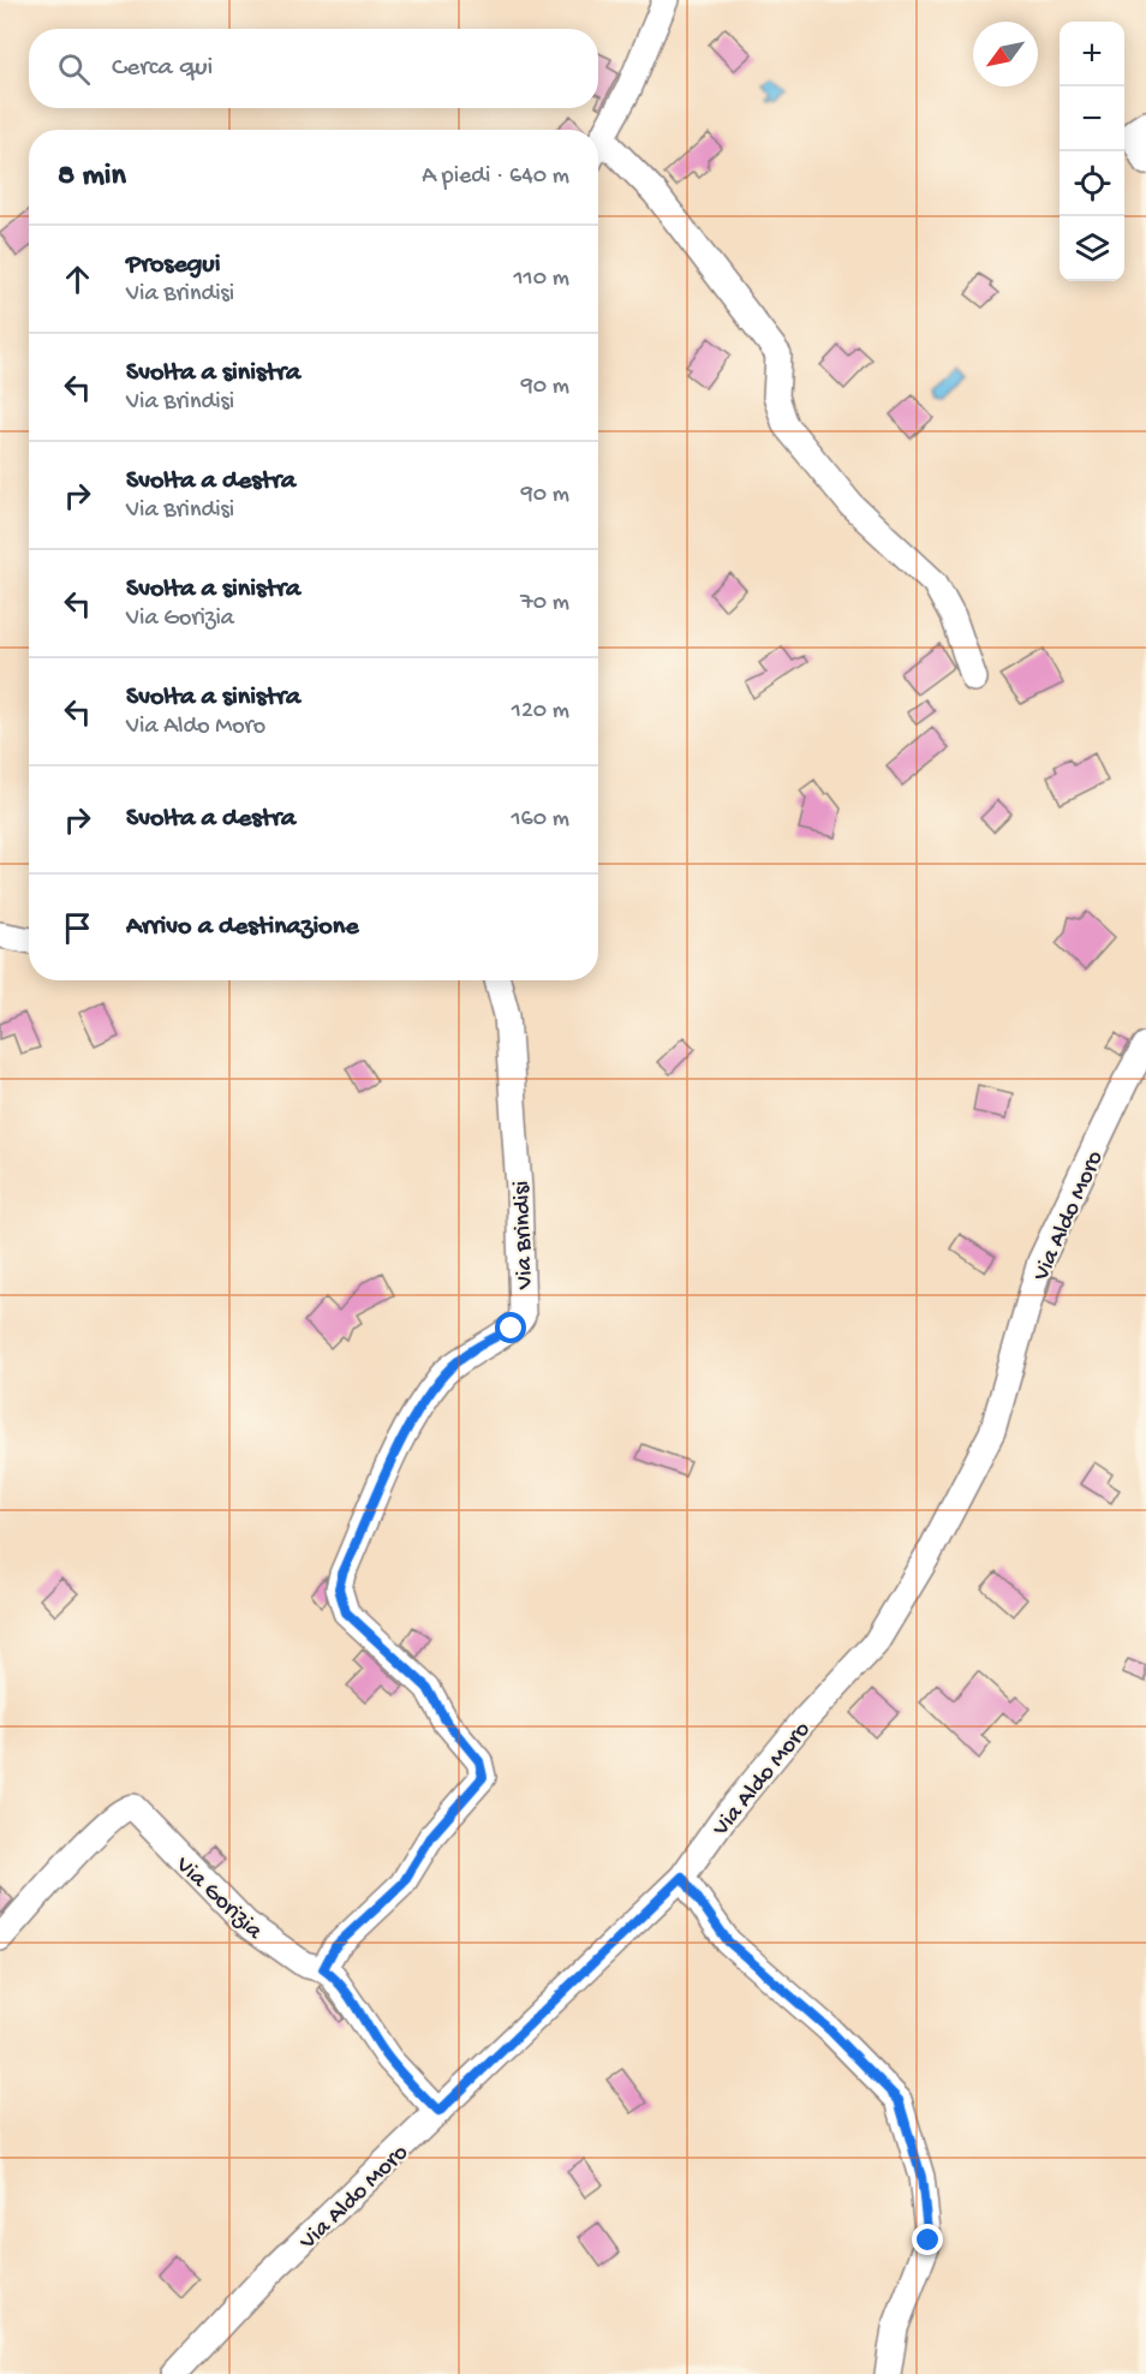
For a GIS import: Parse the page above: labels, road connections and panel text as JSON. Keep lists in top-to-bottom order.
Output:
{
  "streets": {
    "street": ["Via Aldo Moro", "Via Brindisi", "Via Gorizia"]
  },
  "crossings": [
    ["Via Aldo Moro", "Via Gorizia"],
    ["Via Brindisi", "Via Gorizia"]
  ],
  "north": "bottom left",
  "page": {
    "map_buttons": ["+", "−"],
    "search": "Cerca qui",
    "heading": ["8 min", "A piedi · 640 m"],
    "list": [
      ["Prosegui", "Via Brindisi", "110 m"],
      ["Svolta a sinistra", "Via Brindisi", "90 m"],
      ["Svolta a destra", "Via Brindisi", "90 m"],
      ["Svolta a sinistra", "Via Gorizia", "70 m"],
      ["Svolta a sinistra", "Via Aldo Moro", "120 m"],
      ["Svolta a destra", "160 m"],
      "Arrivo a destinazione"
    ]
  }
}
